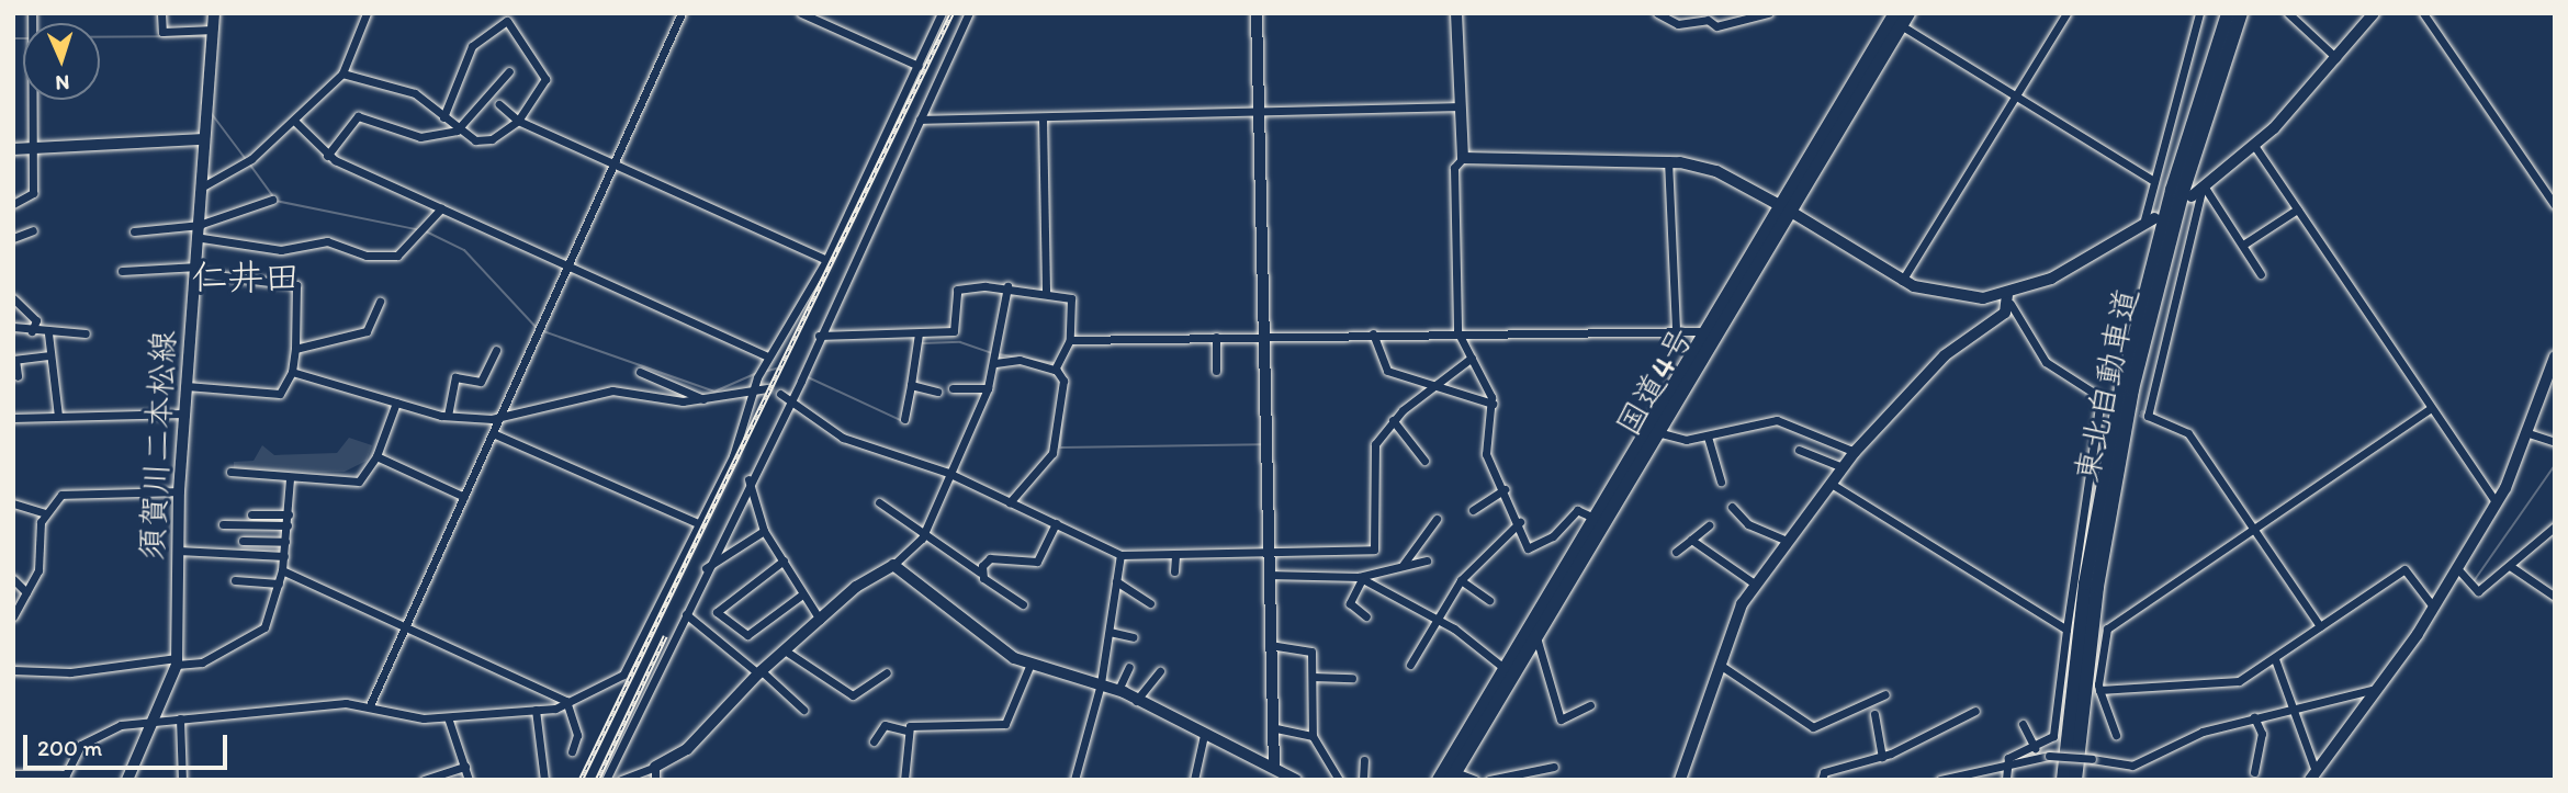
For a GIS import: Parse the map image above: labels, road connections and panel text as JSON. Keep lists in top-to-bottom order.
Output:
{
  "streets": {
    "highway": ["国道4号", "東北自動車道"],
    "street": ["須賀川二本松線"]
  },
  "districts": ["仁井田"],
  "scale_bar": "200 m",
  "north": "bottom"
}
